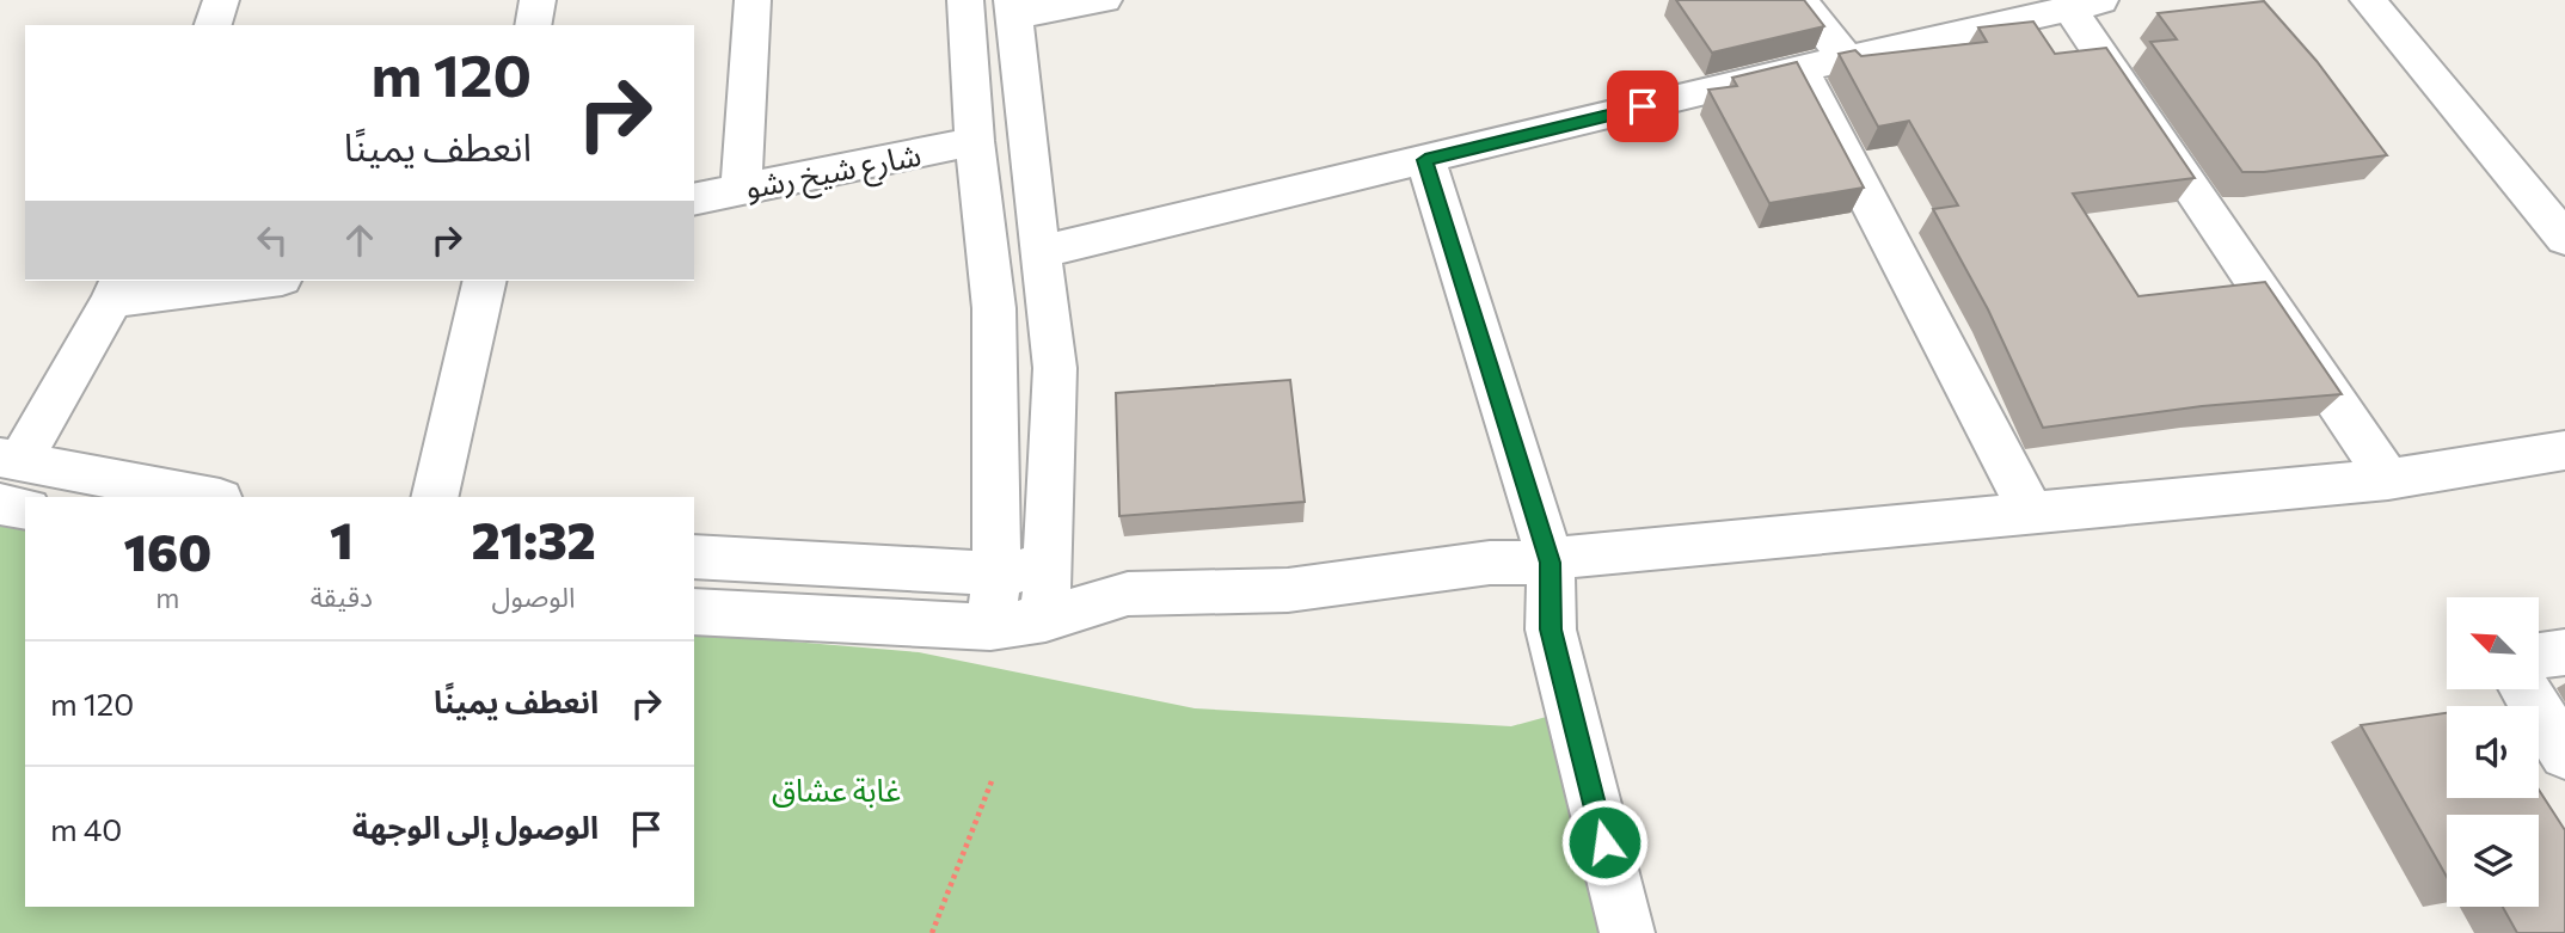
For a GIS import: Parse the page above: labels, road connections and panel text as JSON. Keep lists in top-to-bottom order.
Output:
{
  "streets": {
    "street": ["شارع شيخ رشو"]
  },
  "parks": ["غابة عشاق"],
  "north": "top left",
  "page": {
    "turn": ["120 m", "انعطف يمينًا"],
    "eta": [
      "21:32",
      "الوصول",
      "1",
      "دقيقة",
      "160",
      "m"
    ],
    "list": [
      {
        "name": "انعطف يمينًا",
        "value": "120 m"
      },
      {
        "name": "الوصول إلى الوجهة",
        "value": "40 m"
      }
    ]
  }
}
